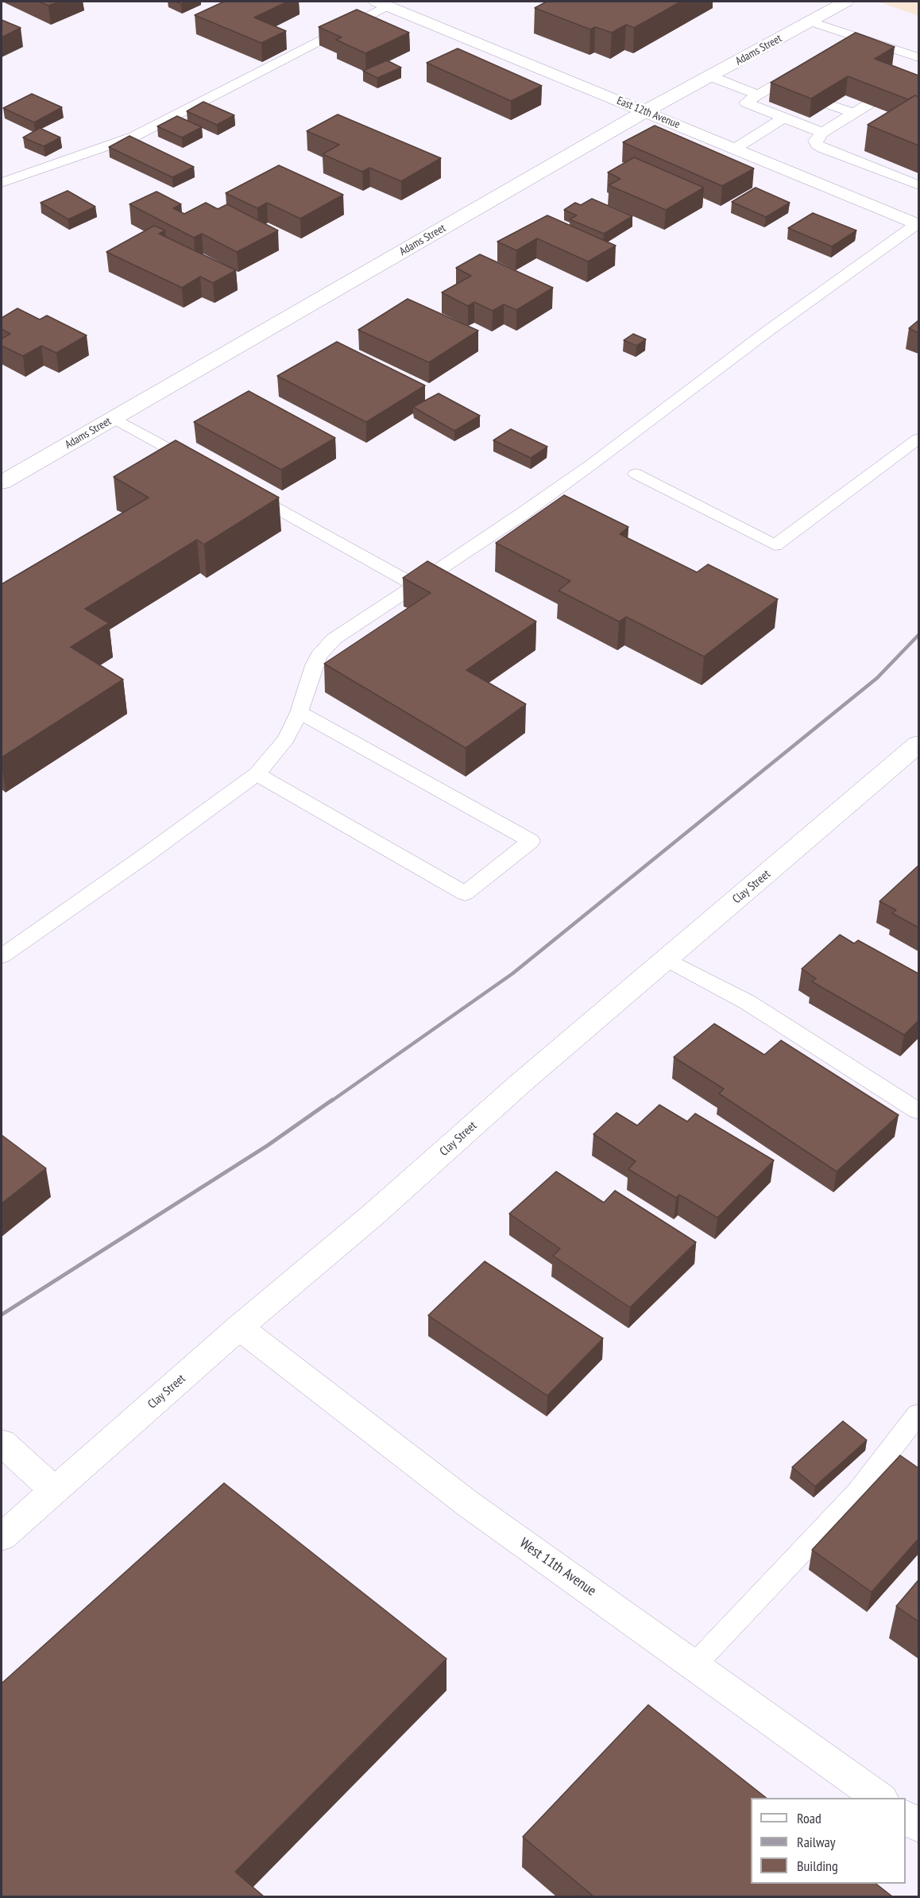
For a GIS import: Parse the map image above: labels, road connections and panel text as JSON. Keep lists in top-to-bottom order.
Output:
{
  "streets": {
    "street": [
      "Adams Street",
      "East 12th Avenue",
      "Clay Street",
      "West 11th Avenue"
    ]
  },
  "crossings": [
    ["Adams Street", "East 12th Avenue"],
    ["Clay Street", "West 11th Avenue"]
  ],
  "legend": ["Road", "Railway", "Building"]
}
